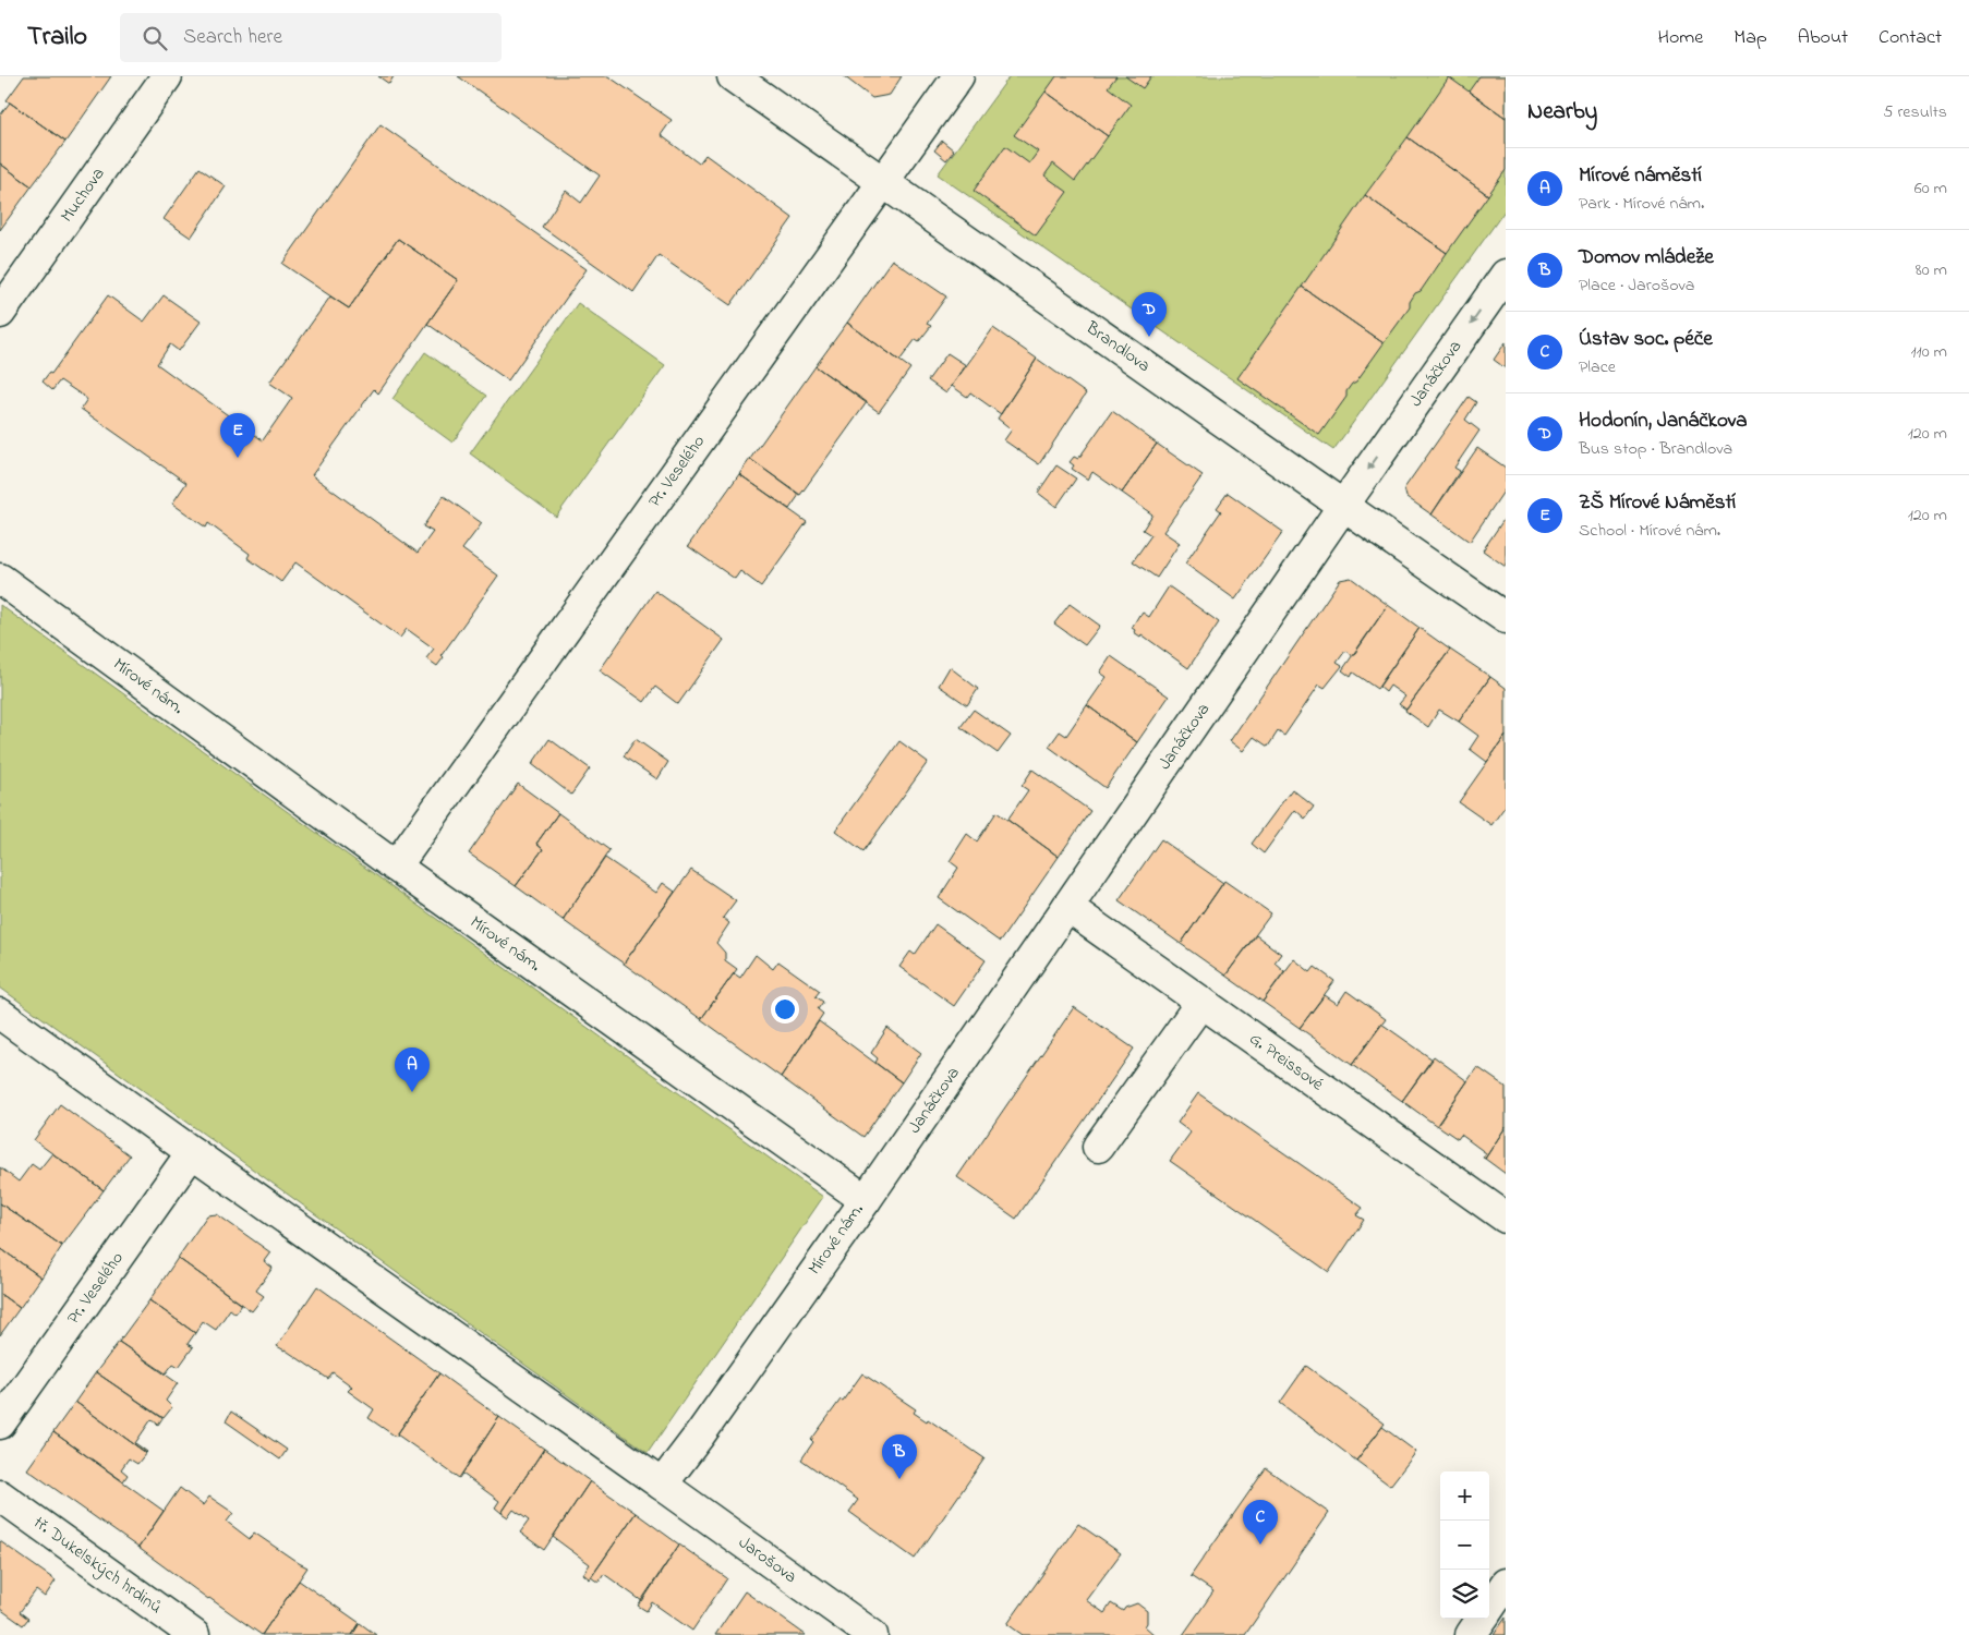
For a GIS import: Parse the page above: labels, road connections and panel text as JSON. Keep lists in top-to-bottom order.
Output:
{
  "streets": {
    "street": [
      "Muchova",
      "Brandlova",
      "Janáčkova",
      "Pr. Veselého",
      "Mírové nám.",
      "G. Preissové",
      "Jarošova",
      "tř. Dukelských hrdinů"
    ]
  },
  "crossings": [
    ["Brandlova", "Janáčkova"],
    ["Brandlova", "Pr. Veselého"],
    ["Janáčkova", "Mírové nám."],
    ["Janáčkova", "G. Preissové"],
    ["Pr. Veselého", "Mírové nám."],
    ["Mírové nám.", "Jarošova"]
  ],
  "page": {
    "header": "Trailo",
    "search": "Search here",
    "nav": [
      "Home",
      "Map",
      "About",
      "Contact"
    ],
    "heading": ["Nearby", "5 results"],
    "list": [
      {
        "mark": "A",
        "name": "Mírové náměstí",
        "note": "Park · Mírové nám.",
        "value": "60 m"
      },
      {
        "mark": "B",
        "name": "Domov mládeže",
        "note": "Place · Jarošova",
        "value": "80 m"
      },
      {
        "mark": "C",
        "name": "Ústav soc. péče",
        "note": "Place",
        "value": "110 m"
      },
      {
        "mark": "D",
        "name": "Hodonín, Janáčkova",
        "note": "Bus stop · Brandlova",
        "value": "120 m"
      },
      {
        "mark": "E",
        "name": "ZŠ Mírové Náměstí",
        "note": "School · Mírové nám.",
        "value": "120 m"
      }
    ],
    "pins": [
      "D",
      "E",
      "A",
      "B",
      "C"
    ],
    "map_buttons": ["+", "−"]
  }
}
